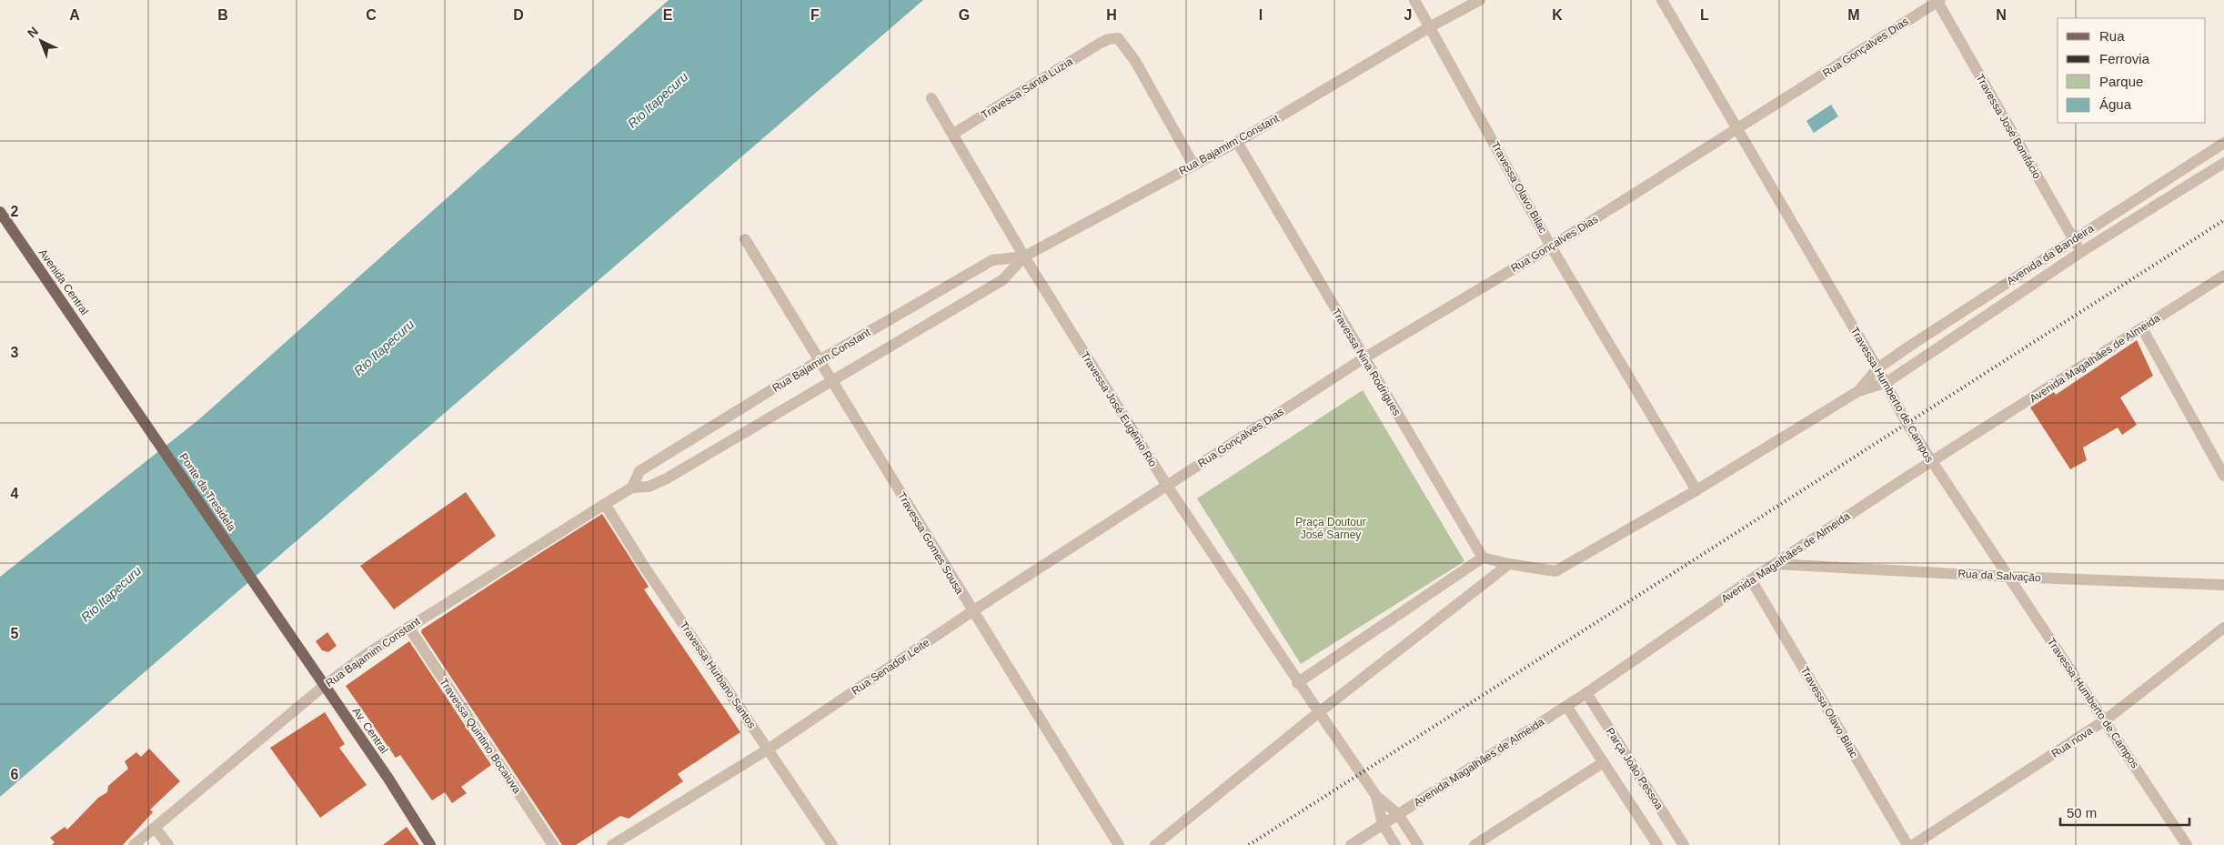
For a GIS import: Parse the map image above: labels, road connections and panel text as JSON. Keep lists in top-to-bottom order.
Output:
{
  "streets": {
    "main road": ["Avenida Central", "Ponte da Tresidela", "Av. Central"],
    "street": [
      "Rua Gonçalves Dias",
      "Travessa Santa Luzia",
      "Travessa José Bonifácio",
      "Rua Bajamim Constant",
      "Travessa Olavo Bilac",
      "Avenida da Bandeira",
      "Avenida Magalhães de Almeida",
      "Travessa Nina Rodrigues",
      "Travessa Humberto de Campos",
      "Travessa José Eugênio Rio",
      "Travessa Gomes Sousa",
      "Rua da Salvação",
      "Rua Senador Leite",
      "Travessa Hurbano Santos",
      "Travessa Quintino Bocaiuva",
      "Rua nova",
      "Parça João Pessoa"
    ]
  },
  "crossings": [
    ["Rua Gonçalves Dias", "Travessa José Bonifácio"],
    ["Rua Gonçalves Dias", "Travessa Olavo Bilac"],
    ["Rua Gonçalves Dias", "Travessa Nina Rodrigues"],
    ["Rua Gonçalves Dias", "Travessa Humberto de Campos"],
    ["Rua Gonçalves Dias", "Travessa José Eugênio Rio"],
    ["Rua Gonçalves Dias", "Rua Senador Leite"],
    ["Travessa Santa Luzia", "Rua Bajamim Constant"],
    ["Travessa Santa Luzia", "Travessa José Eugênio Rio"],
    ["Travessa José Bonifácio", "Avenida da Bandeira"],
    ["Rua Bajamim Constant", "Travessa Olavo Bilac"],
    ["Rua Bajamim Constant", "Travessa Nina Rodrigues"],
    ["Rua Bajamim Constant", "Travessa José Eugênio Rio"],
    ["Rua Bajamim Constant", "Travessa Gomes Sousa"],
    ["Rua Bajamim Constant", "Travessa Hurbano Santos"],
    ["Rua Bajamim Constant", "Av. Central"],
    ["Rua Bajamim Constant", "Travessa Quintino Bocaiuva"],
    ["Travessa Olavo Bilac", "Avenida Magalhães de Almeida"],
    ["Avenida da Bandeira", "Travessa Humberto de Campos"],
    ["Avenida Central", "Ponte da Tresidela"],
    ["Avenida Magalhães de Almeida", "Travessa Humberto de Campos"],
    ["Avenida Magalhães de Almeida", "Rua da Salvação"],
    ["Avenida Magalhães de Almeida", "Parça João Pessoa"],
    ["Travessa Humberto de Campos", "Rua da Salvação"],
    ["Travessa Humberto de Campos", "Rua nova"],
    ["Travessa José Eugênio Rio", "Rua Senador Leite"],
    ["Ponte da Tresidela", "Av. Central"],
    ["Travessa Gomes Sousa", "Rua Senador Leite"],
    ["Rua Senador Leite", "Travessa Hurbano Santos"]
  ],
  "water": ["Rio Itapecuru"],
  "parks": ["Praça Doutour José Sarney"],
  "legend": [
    "Rua",
    "Ferrovia",
    "Parque",
    "Água"
  ],
  "scale_bar": "50 m",
  "north": "top left",
  "grid": {
    "columns": [
      "A",
      "B",
      "C",
      "D",
      "E",
      "F",
      "G",
      "H",
      "I",
      "J",
      "K",
      "L",
      "M",
      "N"
    ],
    "rows": [
      "2",
      "3",
      "4",
      "5",
      "6"
    ]
  }
}
